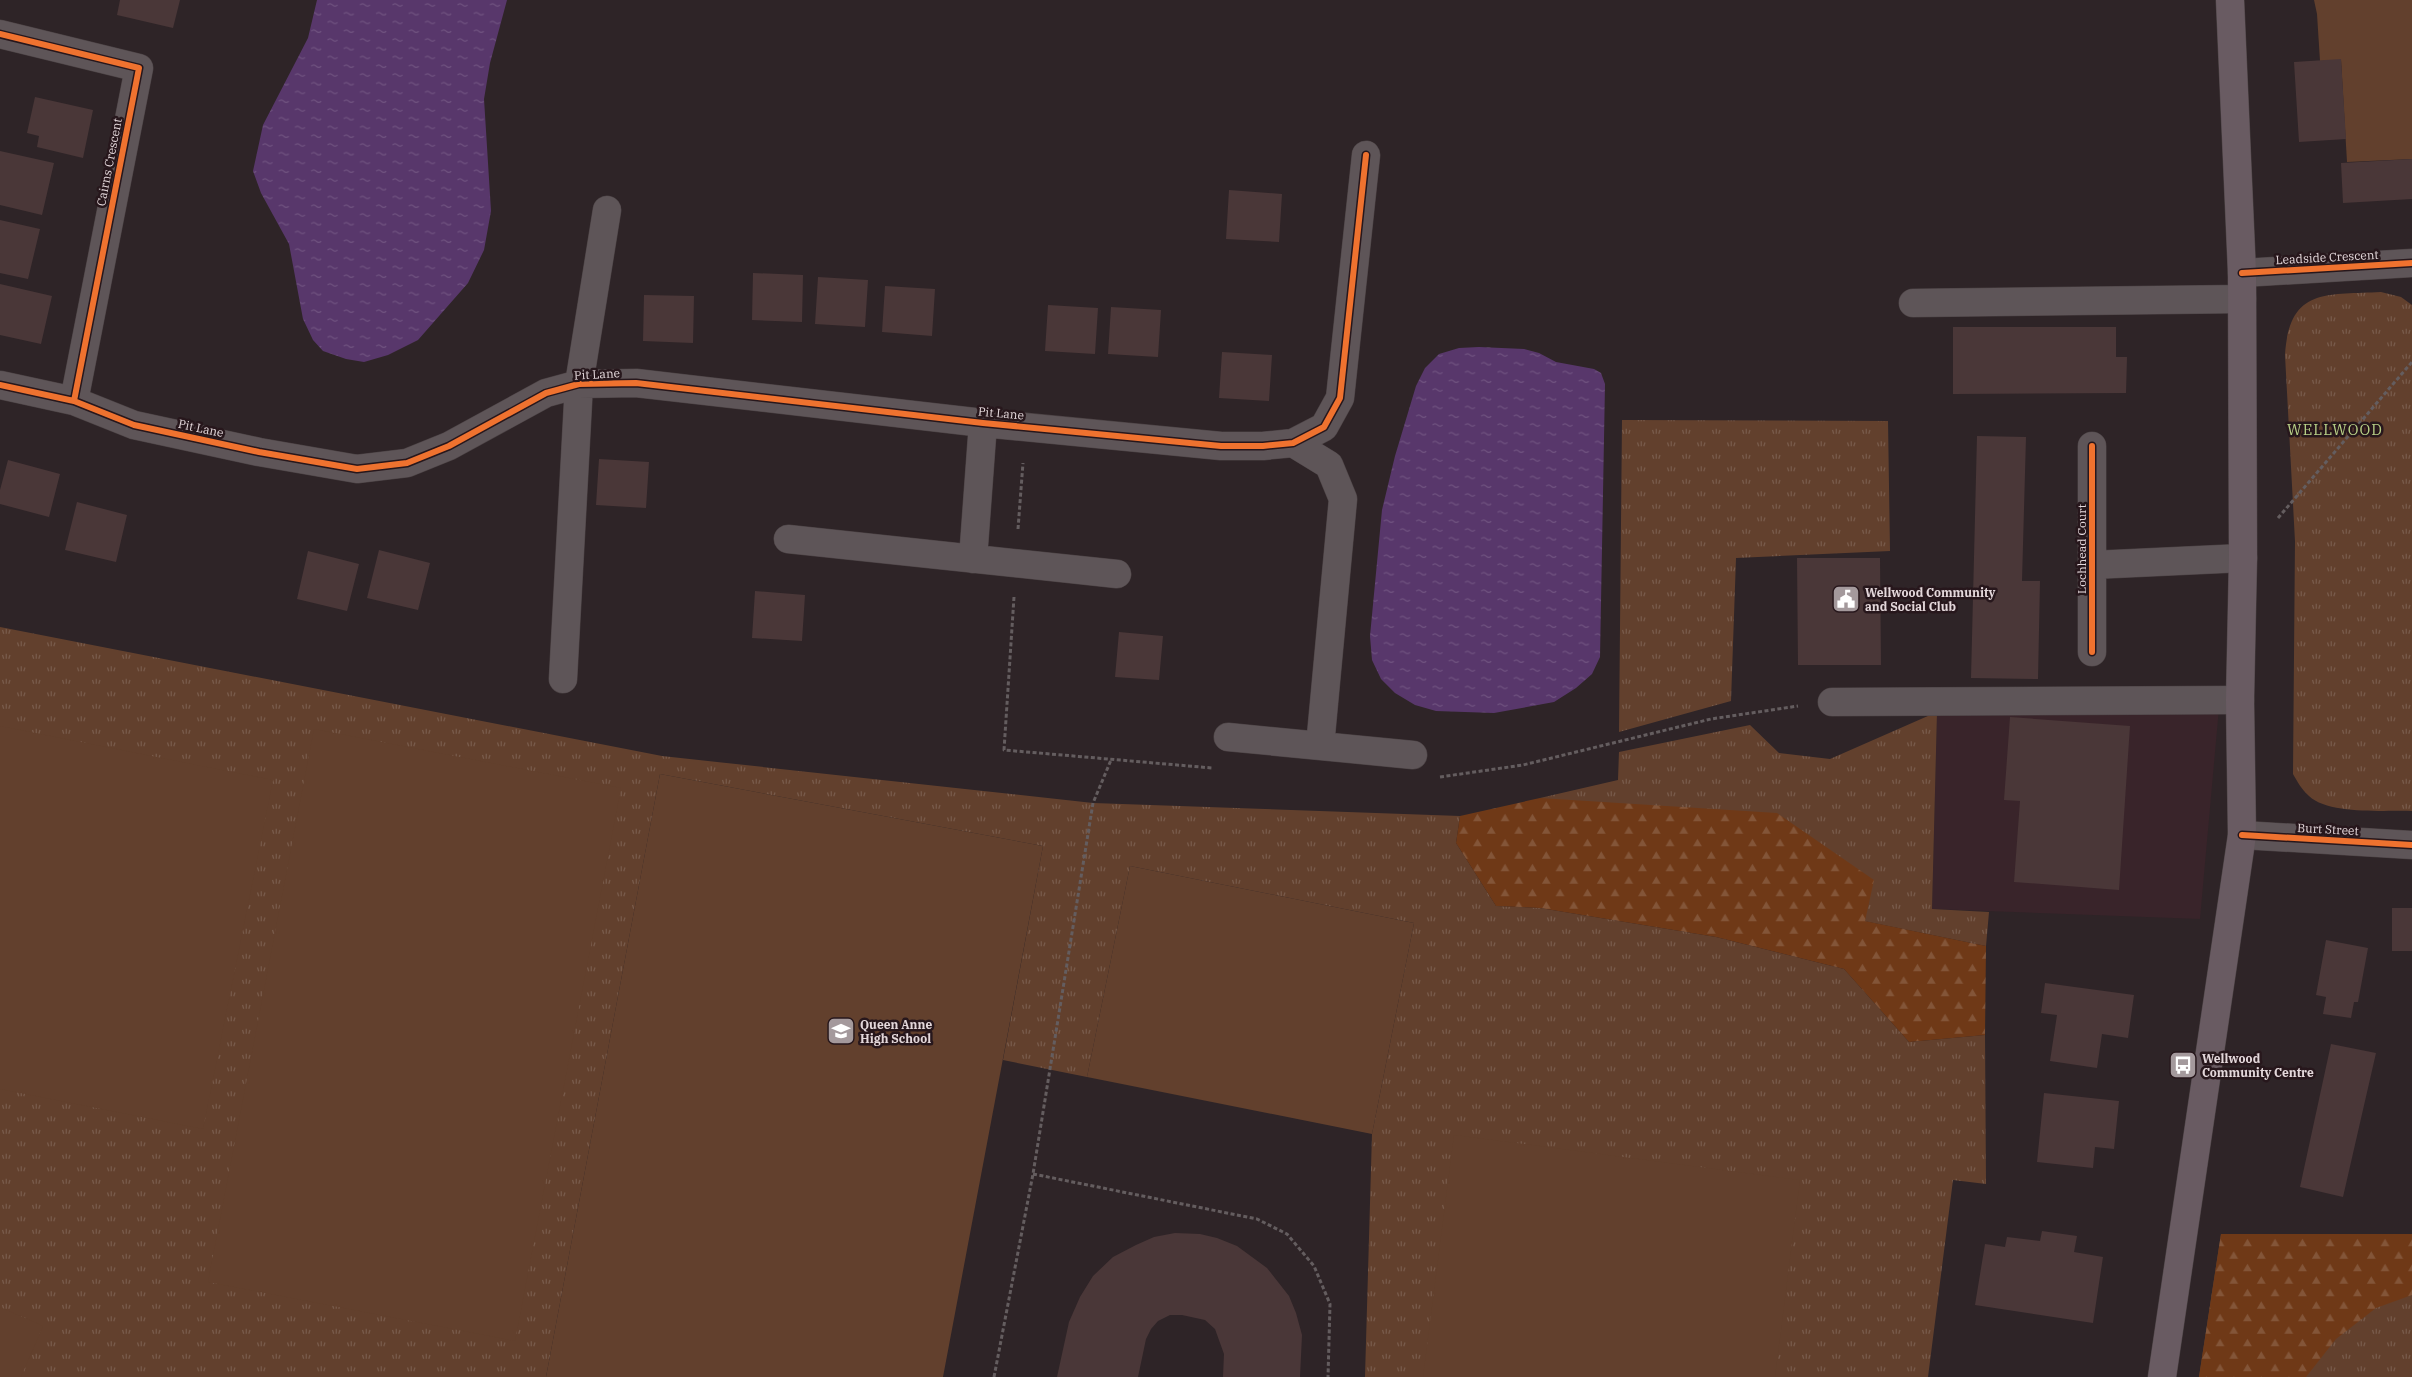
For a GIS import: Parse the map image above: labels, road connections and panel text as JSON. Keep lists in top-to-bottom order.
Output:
{
  "streets": {
    "street": [
      "Cairns Crescent",
      "Leadside Crescent",
      "Pit Lane",
      "Lochhead Court",
      "Burt Street"
    ]
  },
  "crossings": [
    ["Cairns Crescent", "Pit Lane"]
  ],
  "districts": ["WELLWOOD"],
  "places": {
    "public building": ["Wellwood Community and Social Club"],
    "school or university": ["Queen Anne High School"],
    "bus stop": ["Wellwood Community Centre"]
  }
}
